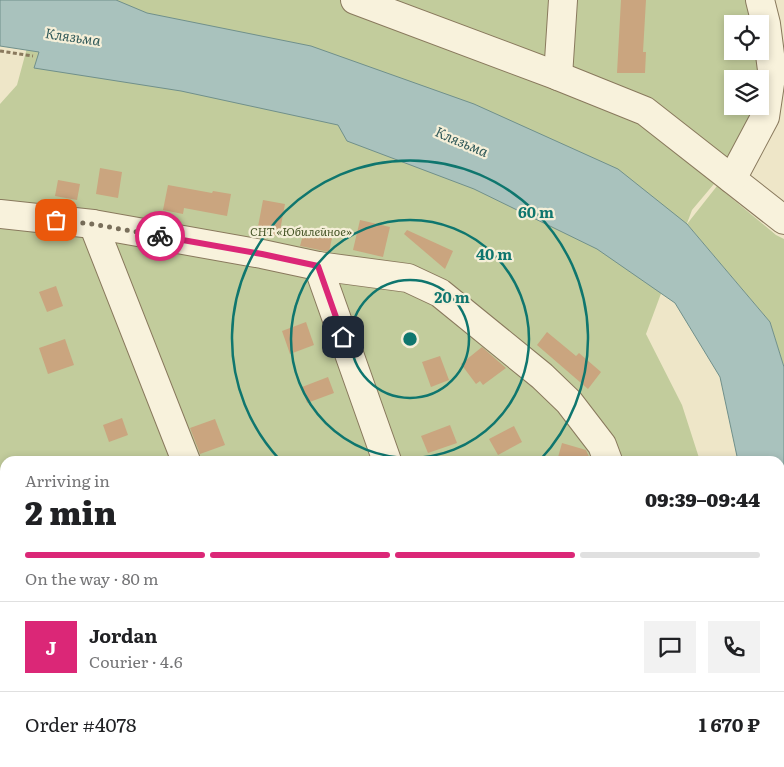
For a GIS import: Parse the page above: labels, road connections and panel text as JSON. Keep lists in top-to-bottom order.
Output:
{
  "water": ["Клязьма"],
  "parks": ["СНТ «Юбилейное»"],
  "page": {
    "heading": ["2 min", "Arriving in", "09:39–09:44"],
    "panel": [
      "Jordan",
      "Courier · 4.6",
      "Order #4078",
      "1 670 ₽"
    ],
    "bar": "On the way · 80 m",
    "round": "J"
  },
  "rings": ["60 m", "40 m", "20 m"]
}
